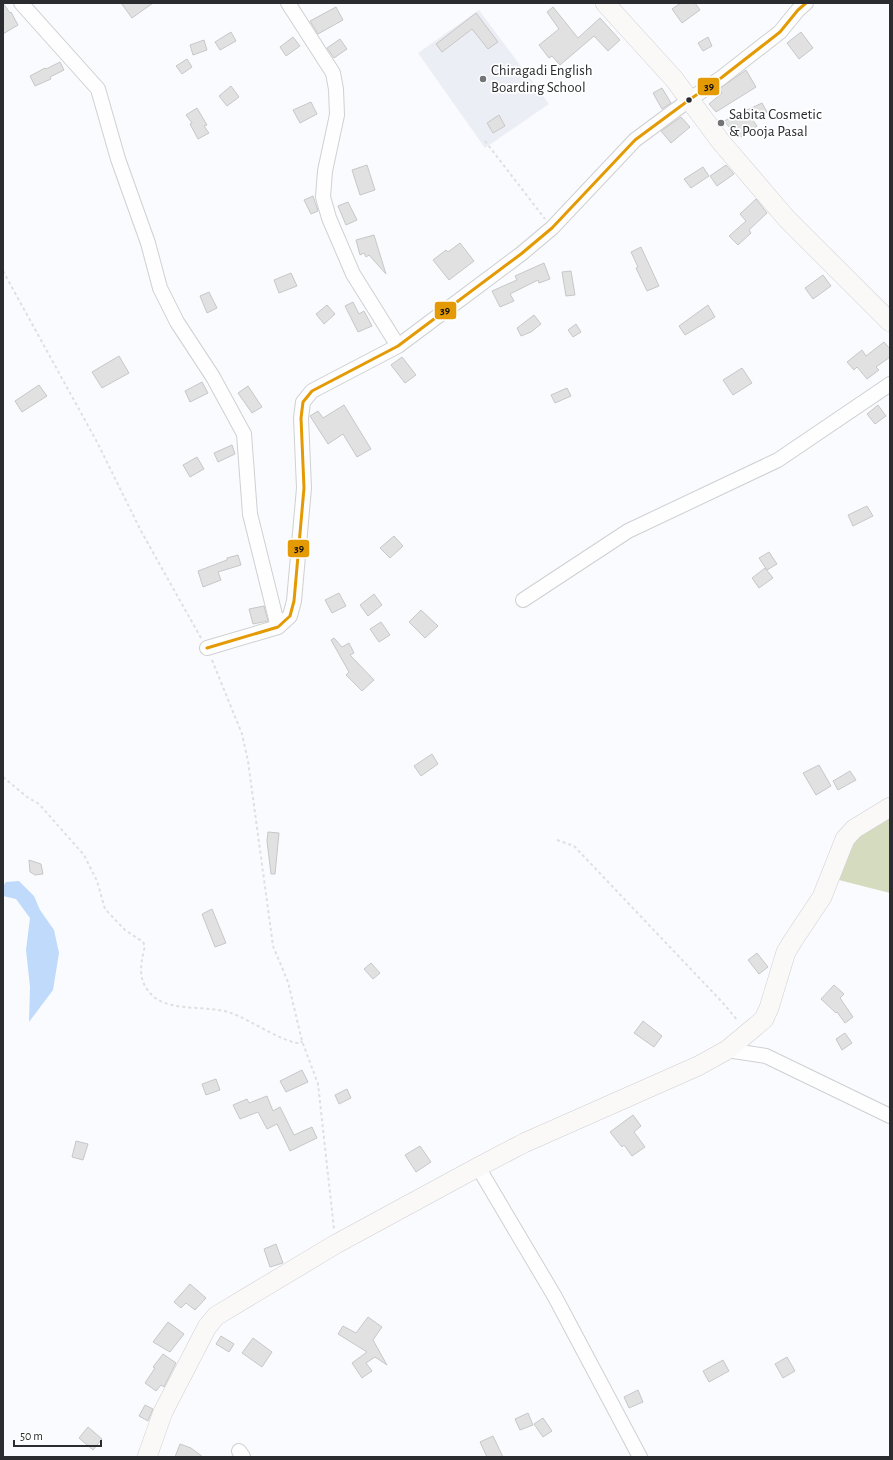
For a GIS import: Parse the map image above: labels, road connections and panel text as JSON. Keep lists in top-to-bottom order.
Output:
{
  "places": ["Chiragadi English Boarding School", "Sabita Cosmetic & Pooja Pasal"],
  "lines": ["transit line 39"],
  "scale_bar": "50 m"
}
